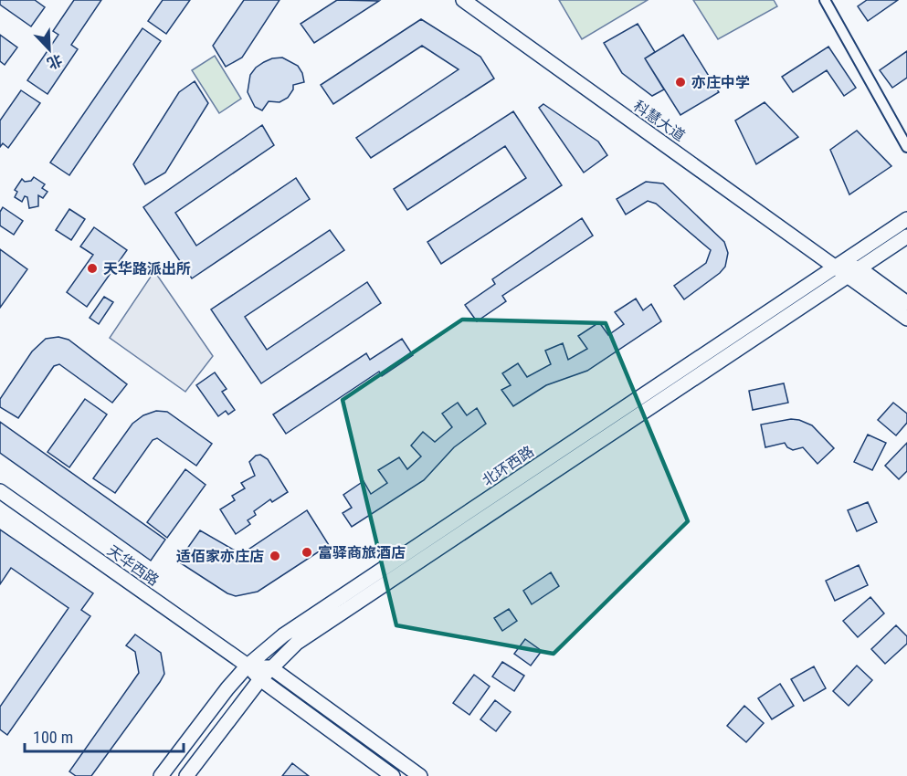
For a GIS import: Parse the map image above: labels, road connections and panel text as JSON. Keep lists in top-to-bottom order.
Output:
{
  "streets": {
    "street": ["科慧大道", "北环西路", "天华西路"]
  },
  "crossings": [
    ["科慧大道", "北环西路"],
    ["北环西路", "天华西路"]
  ],
  "places": [
    "亦庄中学",
    "天华路派出所",
    "富驿商旅酒店",
    "适佰家亦庄店"
  ],
  "scale_bar": "100 m",
  "north": "bottom right"
}
